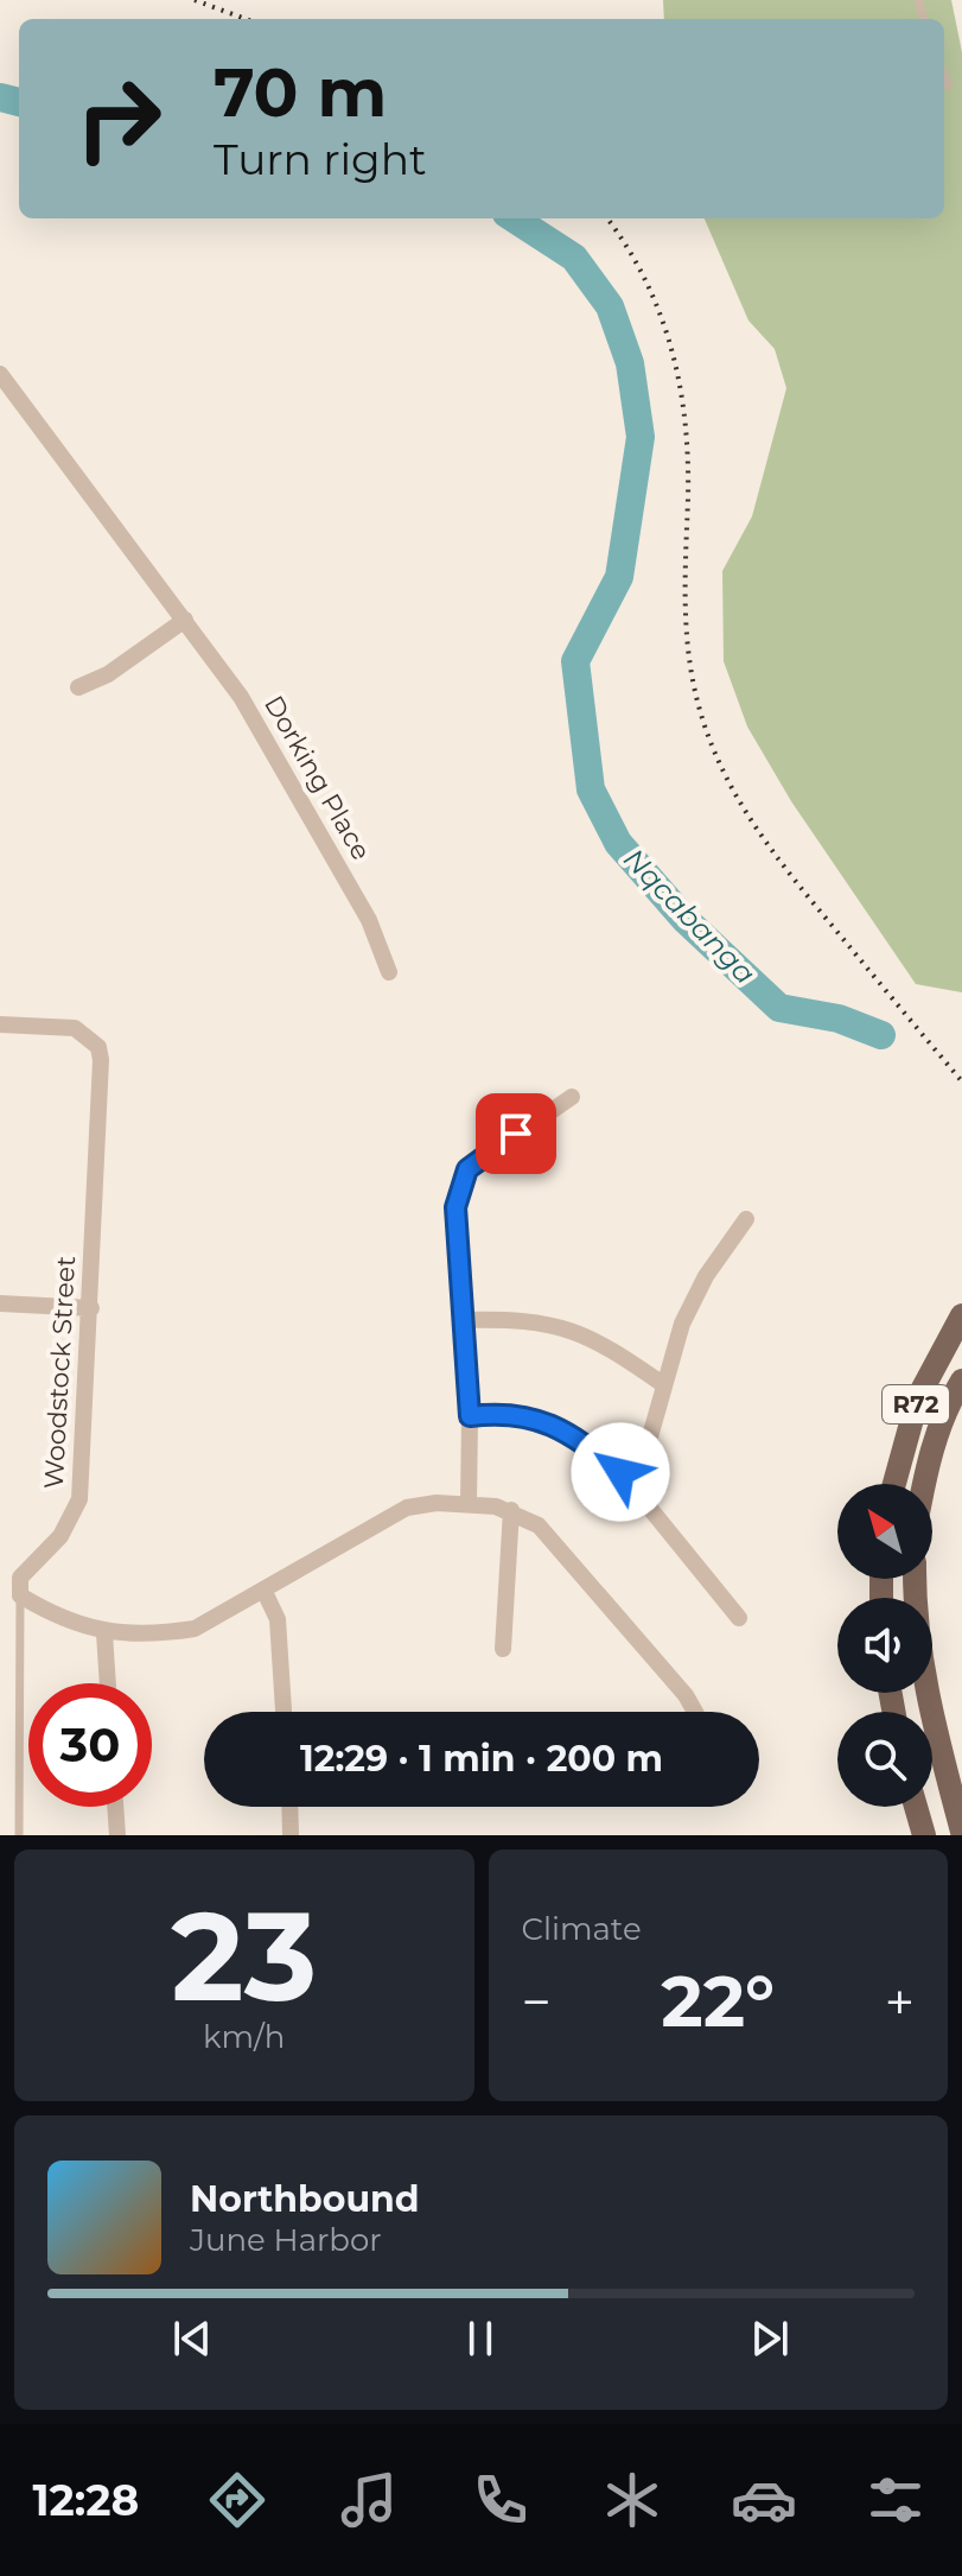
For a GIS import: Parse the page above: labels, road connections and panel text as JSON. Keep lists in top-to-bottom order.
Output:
{
  "streets": {
    "main road": ["R72"],
    "street": ["Dorking Place", "Woodstock Street"]
  },
  "water": ["Nqcabanga"],
  "north": "top left",
  "page": {
    "turn": ["70 m", "Turn right"],
    "limit": "30",
    "trip": "12:29 · 1 min · 200 m",
    "tile": [
      ["23", "km/h"],
      "Climate"
    ],
    "heat": ["−", "22°", "+"],
    "song": ["Northbound", "June Harbor"],
    "tabs": "12:28"
  }
}
